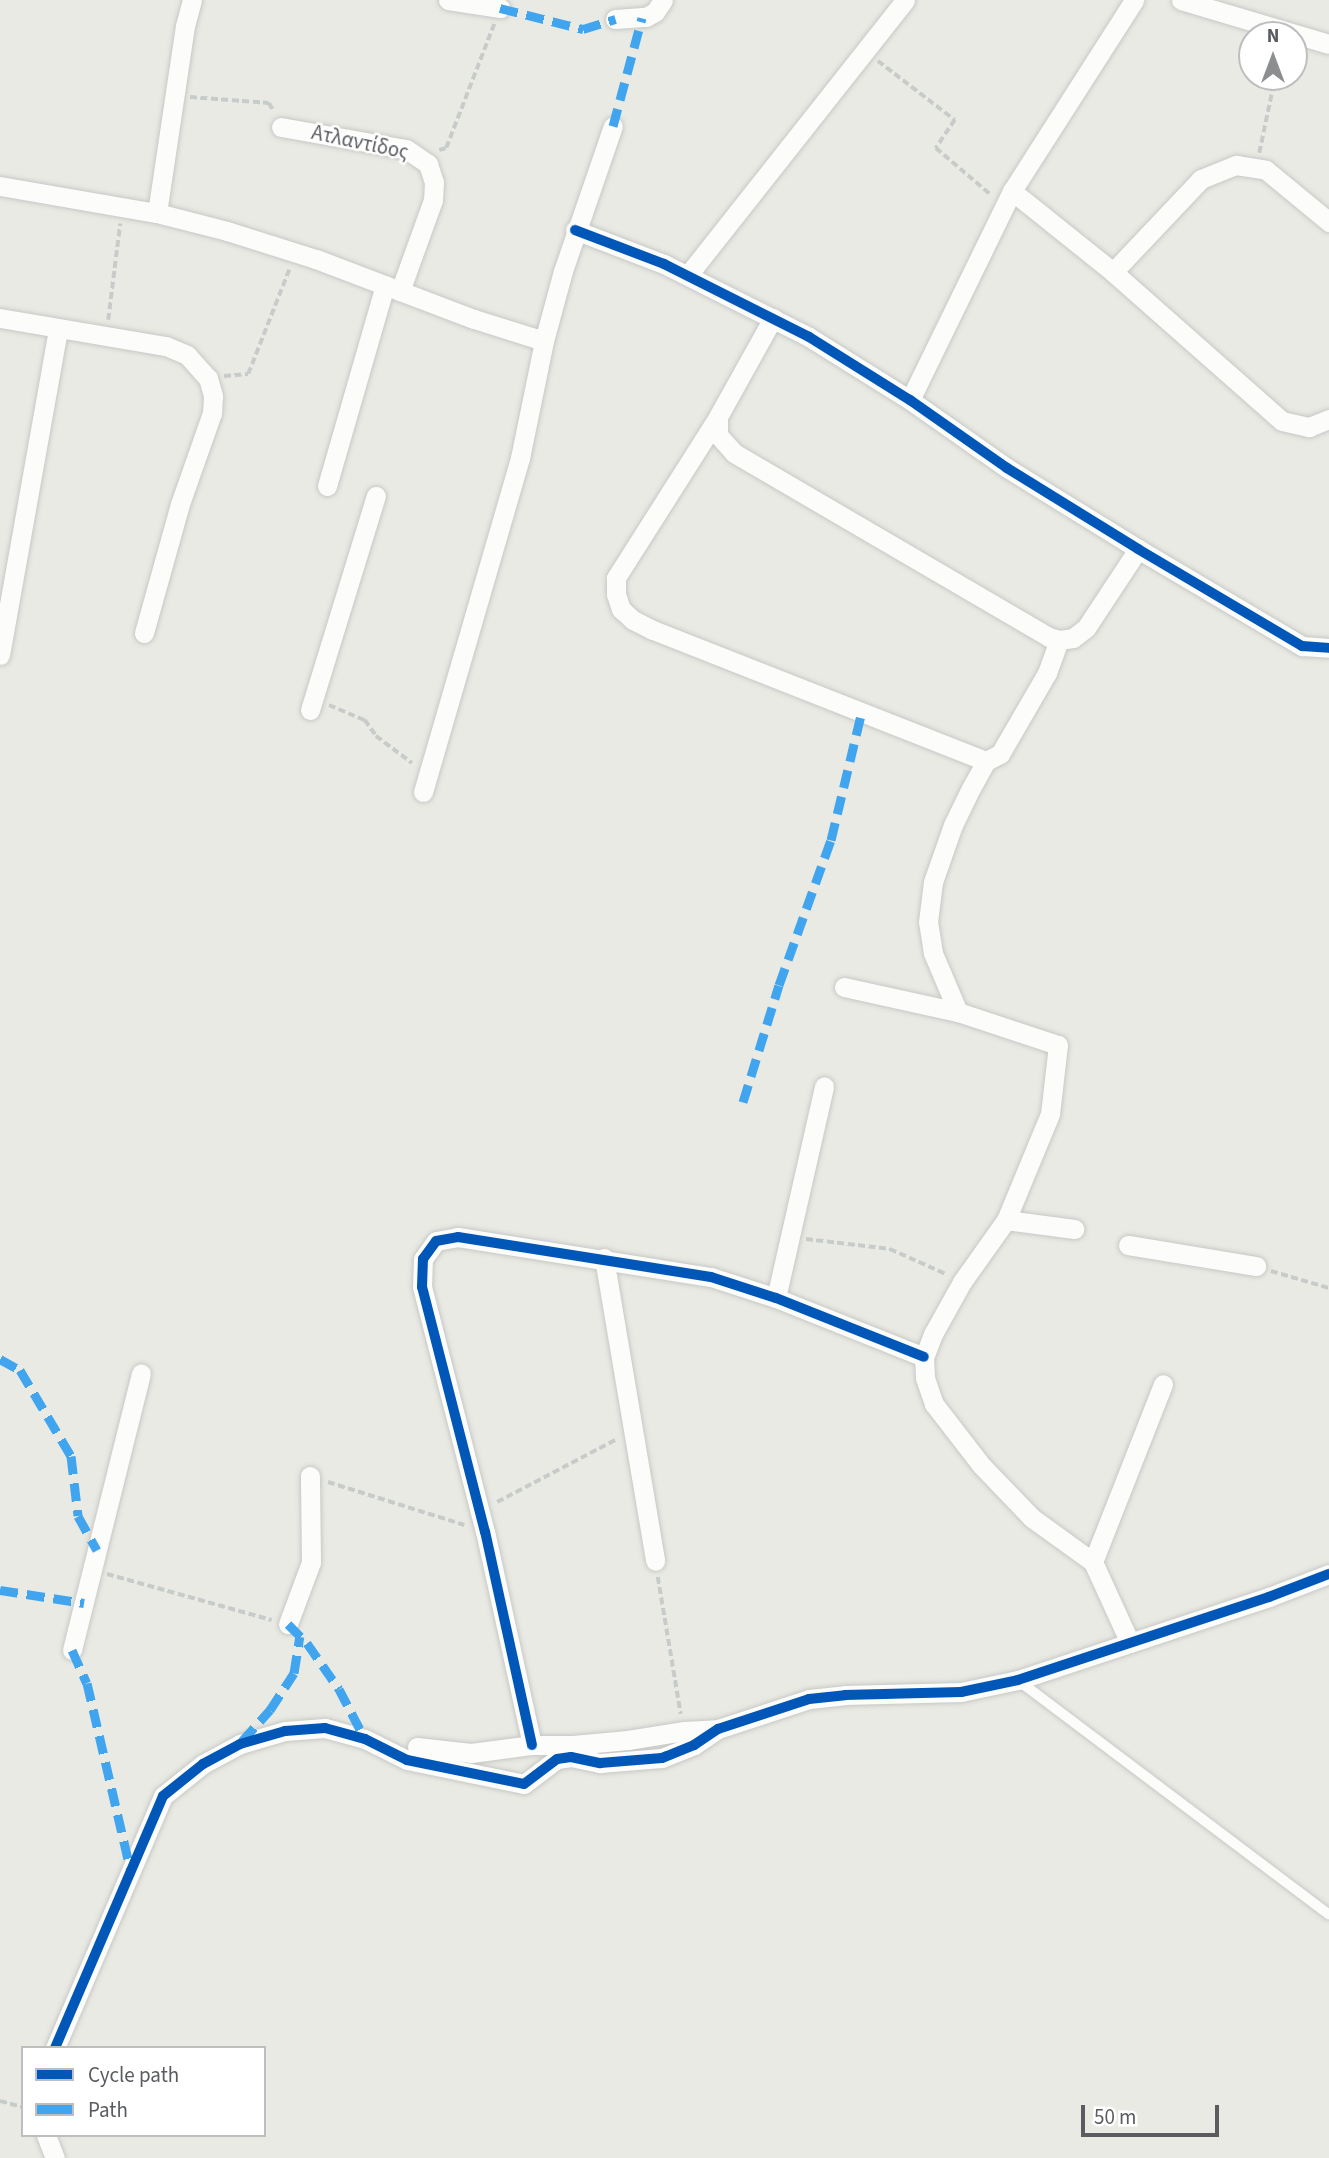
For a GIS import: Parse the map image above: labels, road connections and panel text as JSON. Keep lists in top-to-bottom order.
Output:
{
  "streets": {
    "street": ["Ατλαντίδος"]
  },
  "legend": ["Cycle path", "Path"],
  "scale_bar": "50 m",
  "north": "top"
}
